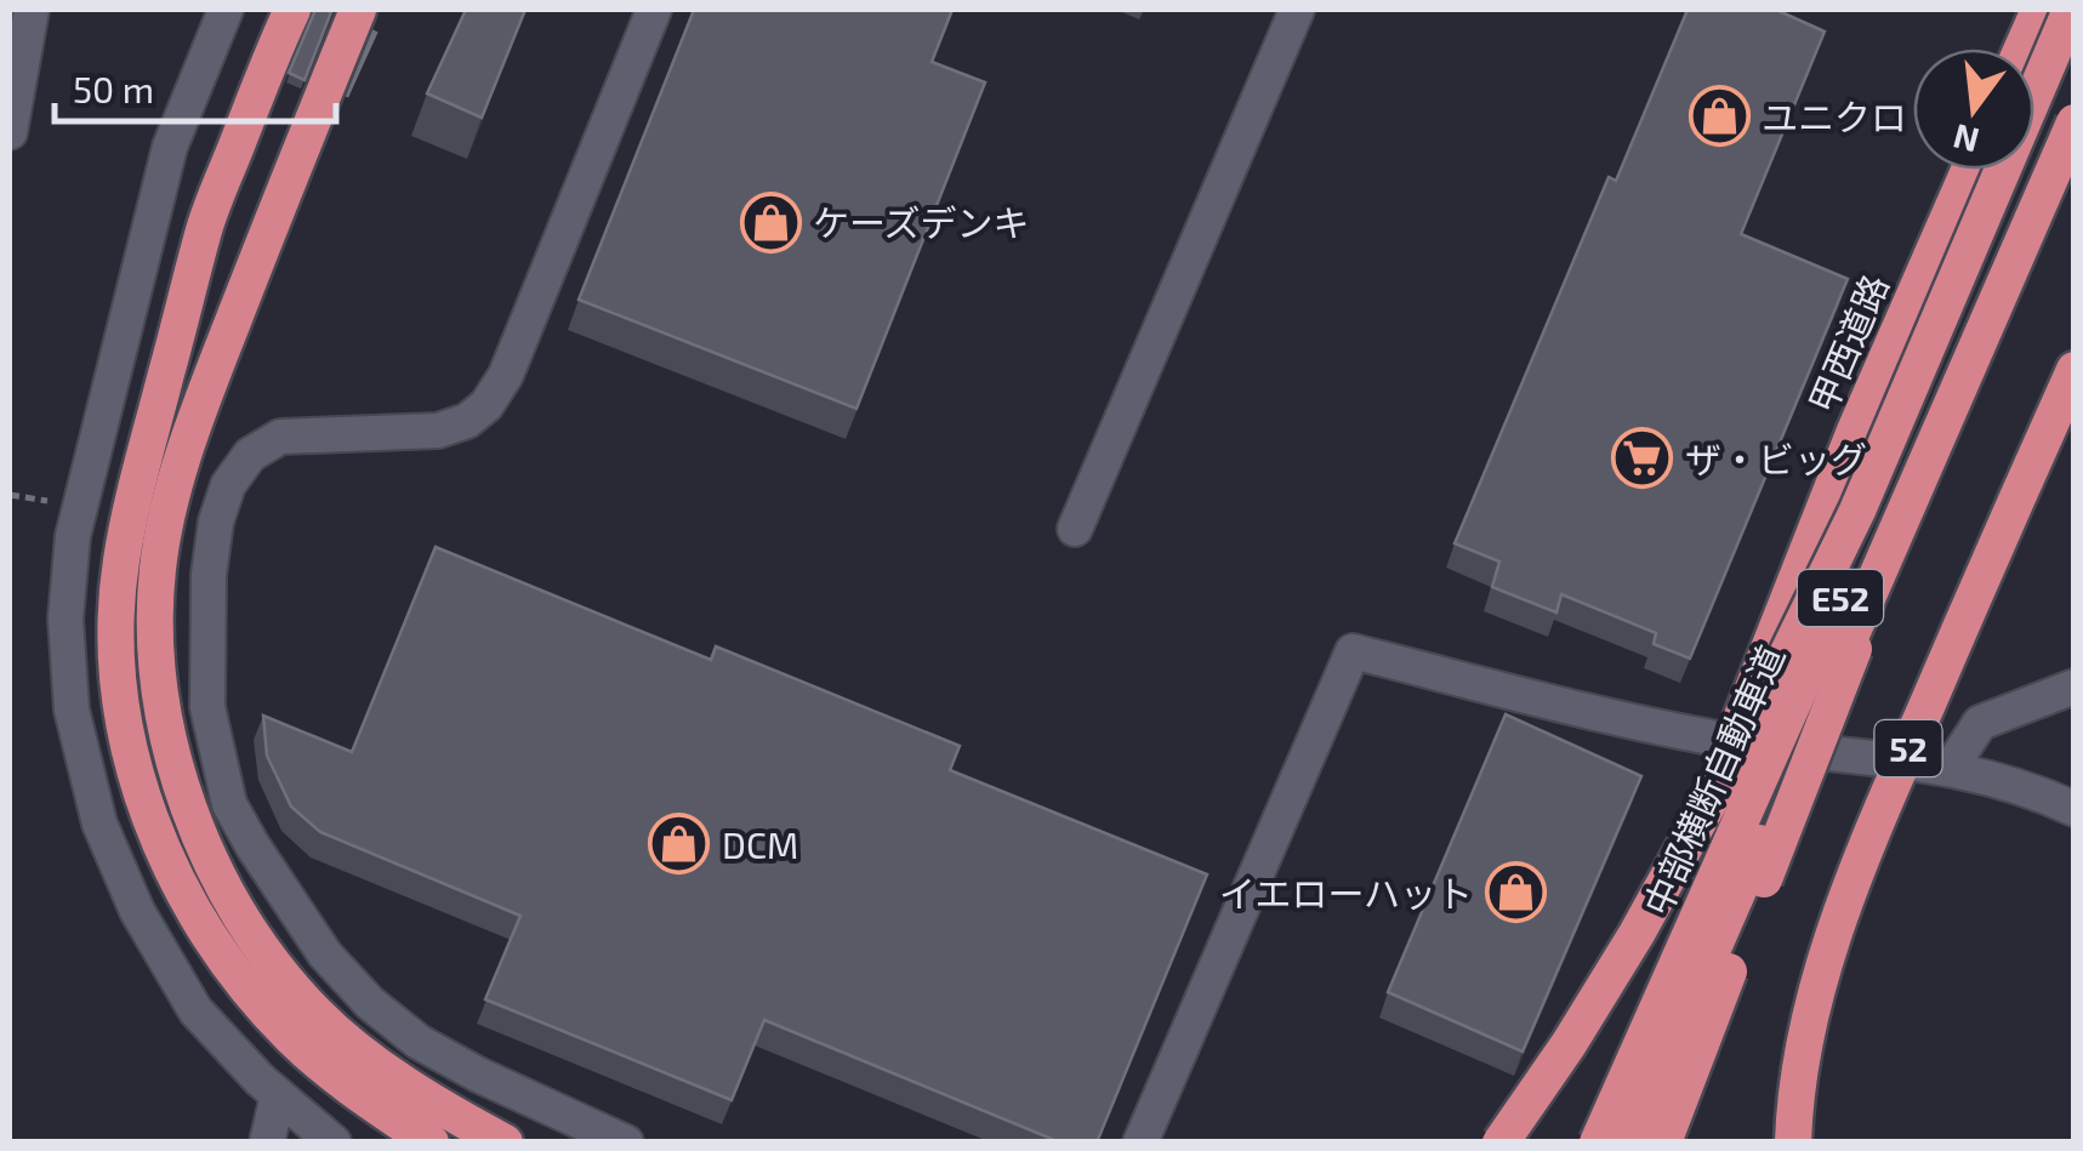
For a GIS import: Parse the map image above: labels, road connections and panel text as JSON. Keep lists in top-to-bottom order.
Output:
{
  "streets": {
    "highway": [
      "甲西道路",
      "E52",
      "52",
      "中部横断自動車道"
    ]
  },
  "places": {
    "shop": [
      "ユニクロ",
      "ケーズデンキ",
      "DCM",
      "イエローハット"
    ],
    "supermarket": ["ザ・ビッグ"]
  },
  "scale_bar": "50 m",
  "north": "bottom"
}
